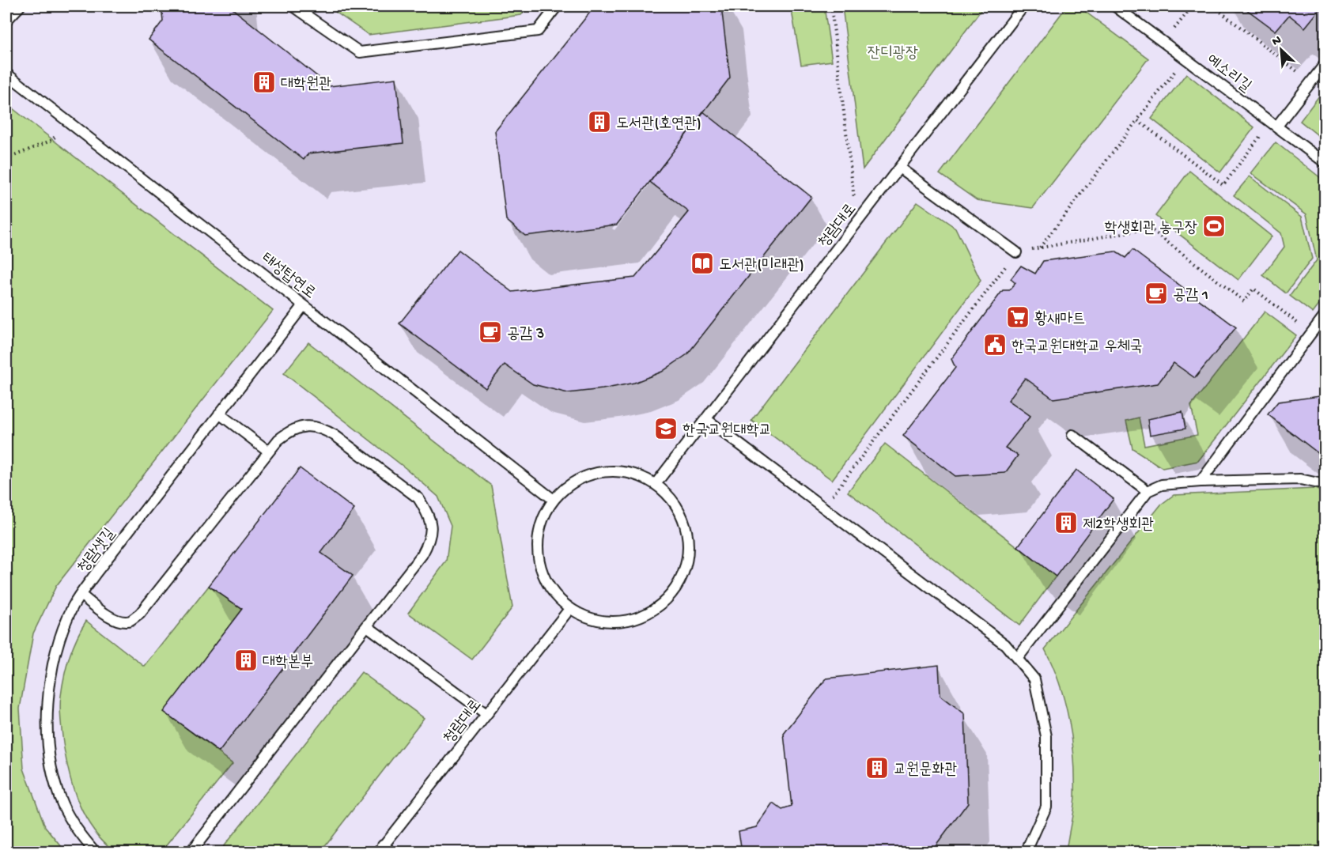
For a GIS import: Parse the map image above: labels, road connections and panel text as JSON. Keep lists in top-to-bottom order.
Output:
{
  "streets": {
    "lane": [
      "예소리길",
      "청람대로",
      "태성탑연로",
      "청람샛길"
    ]
  },
  "crossings": [
    ["청람대로", "태성탑연로"],
    ["태성탑연로", "청람샛길"]
  ],
  "parks": ["잔디광장"],
  "places": {
    "building": [
      "대학원관",
      "도서관(호연관)",
      "제2학생회관",
      "대학본부",
      "교원문화관"
    ],
    "sports": ["학생회관 농구장"],
    "library": ["도서관(미래관)"],
    "cafe": ["공감 1", "공감 3"],
    "supermarket": ["황새마트"],
    "public building": ["한국교원대학교 우체국"],
    "school or university": ["한국교원대학교"]
  },
  "north": "top left"
}
